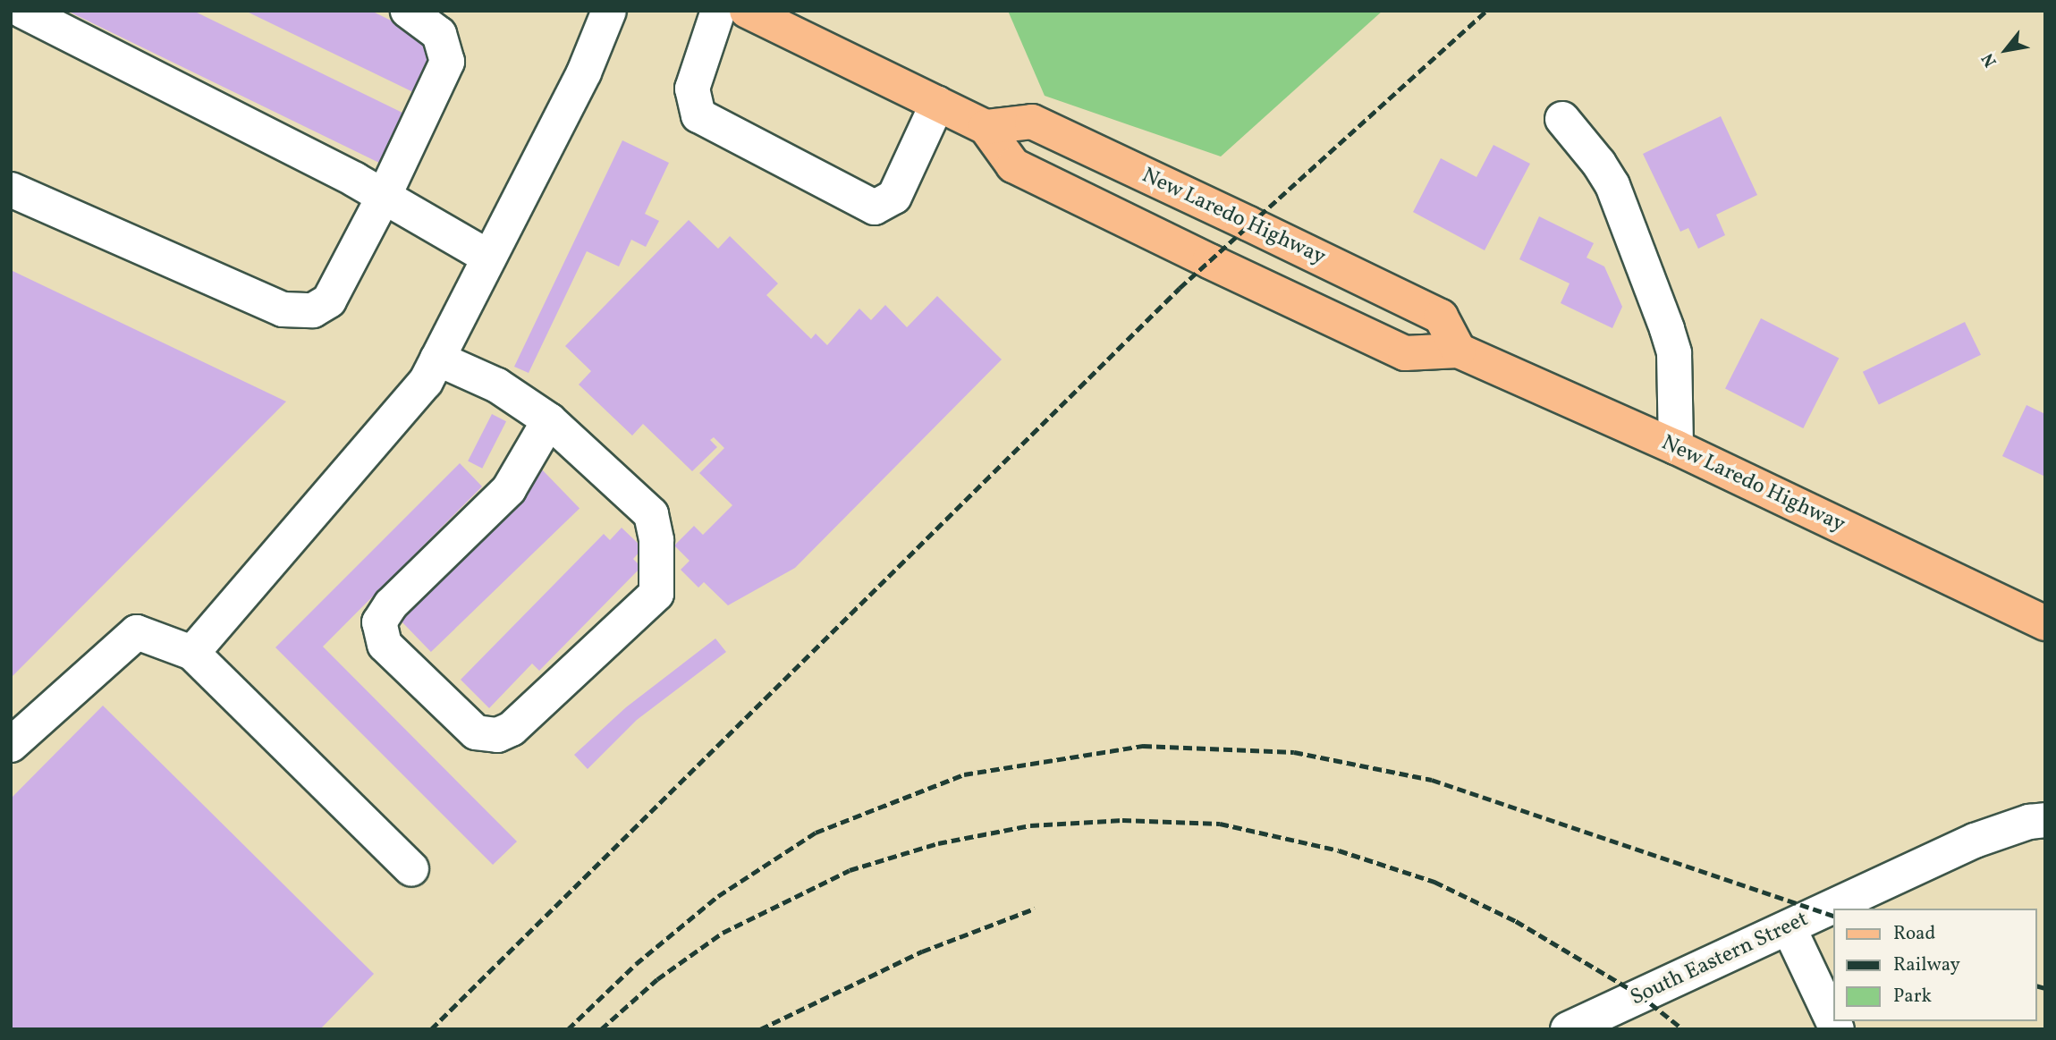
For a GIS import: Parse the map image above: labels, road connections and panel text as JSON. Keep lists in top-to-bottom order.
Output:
{
  "streets": {
    "main road": ["New Laredo Highway"],
    "street": ["South Eastern Street"]
  },
  "legend": ["Road", "Railway", "Park"],
  "north": "bottom left"
}
